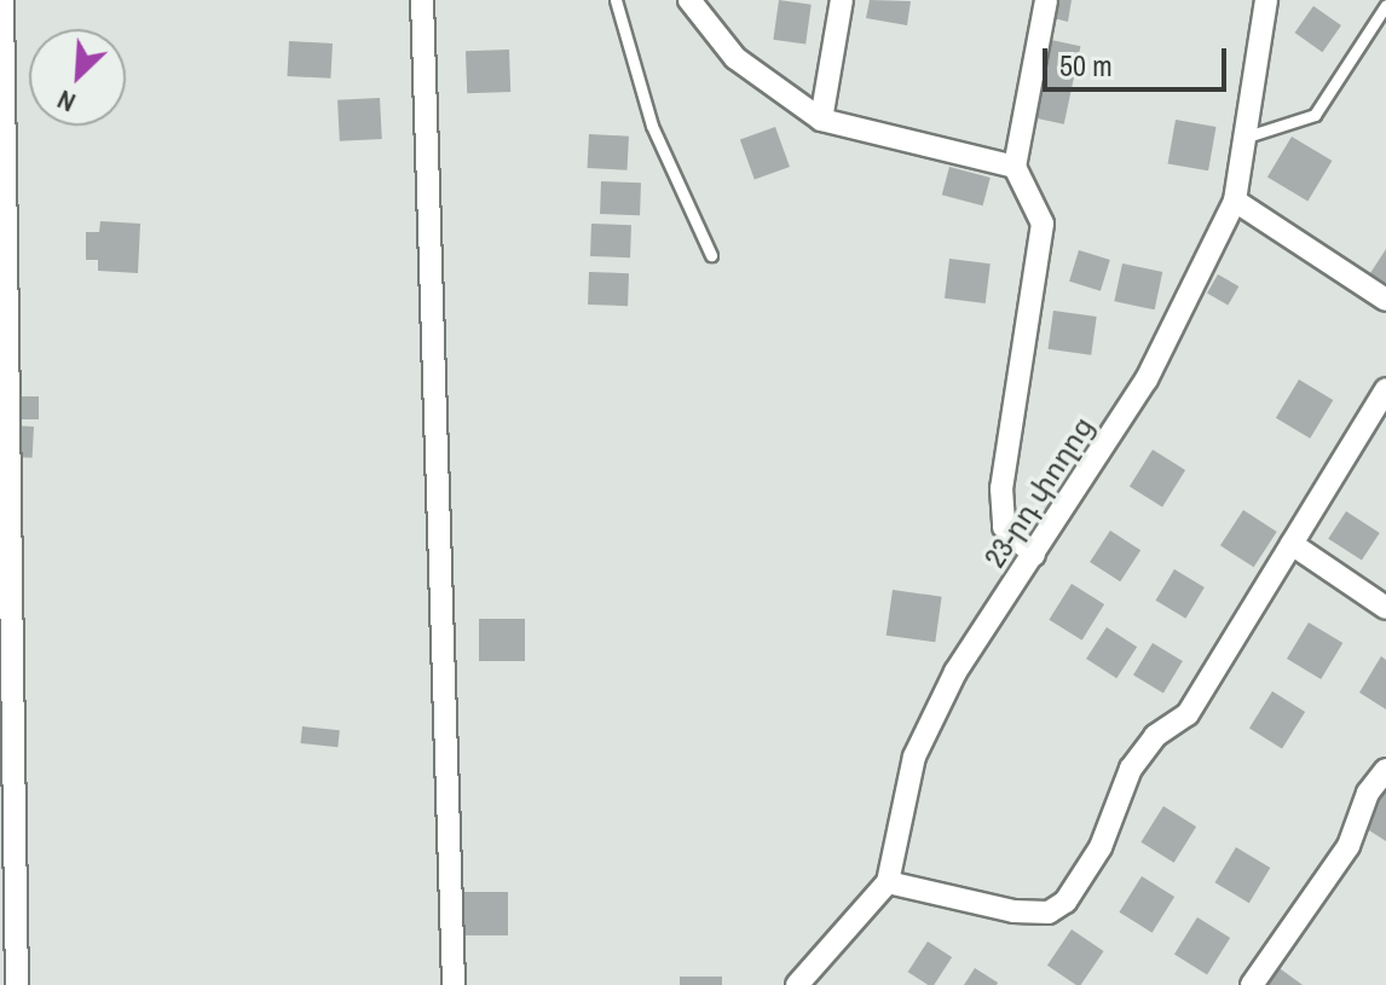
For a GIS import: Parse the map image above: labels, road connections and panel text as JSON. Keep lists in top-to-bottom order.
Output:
{
  "streets": {
    "street": ["23-րդ փողոց"]
  },
  "scale_bar": "50 m",
  "north": "bottom left"
}
